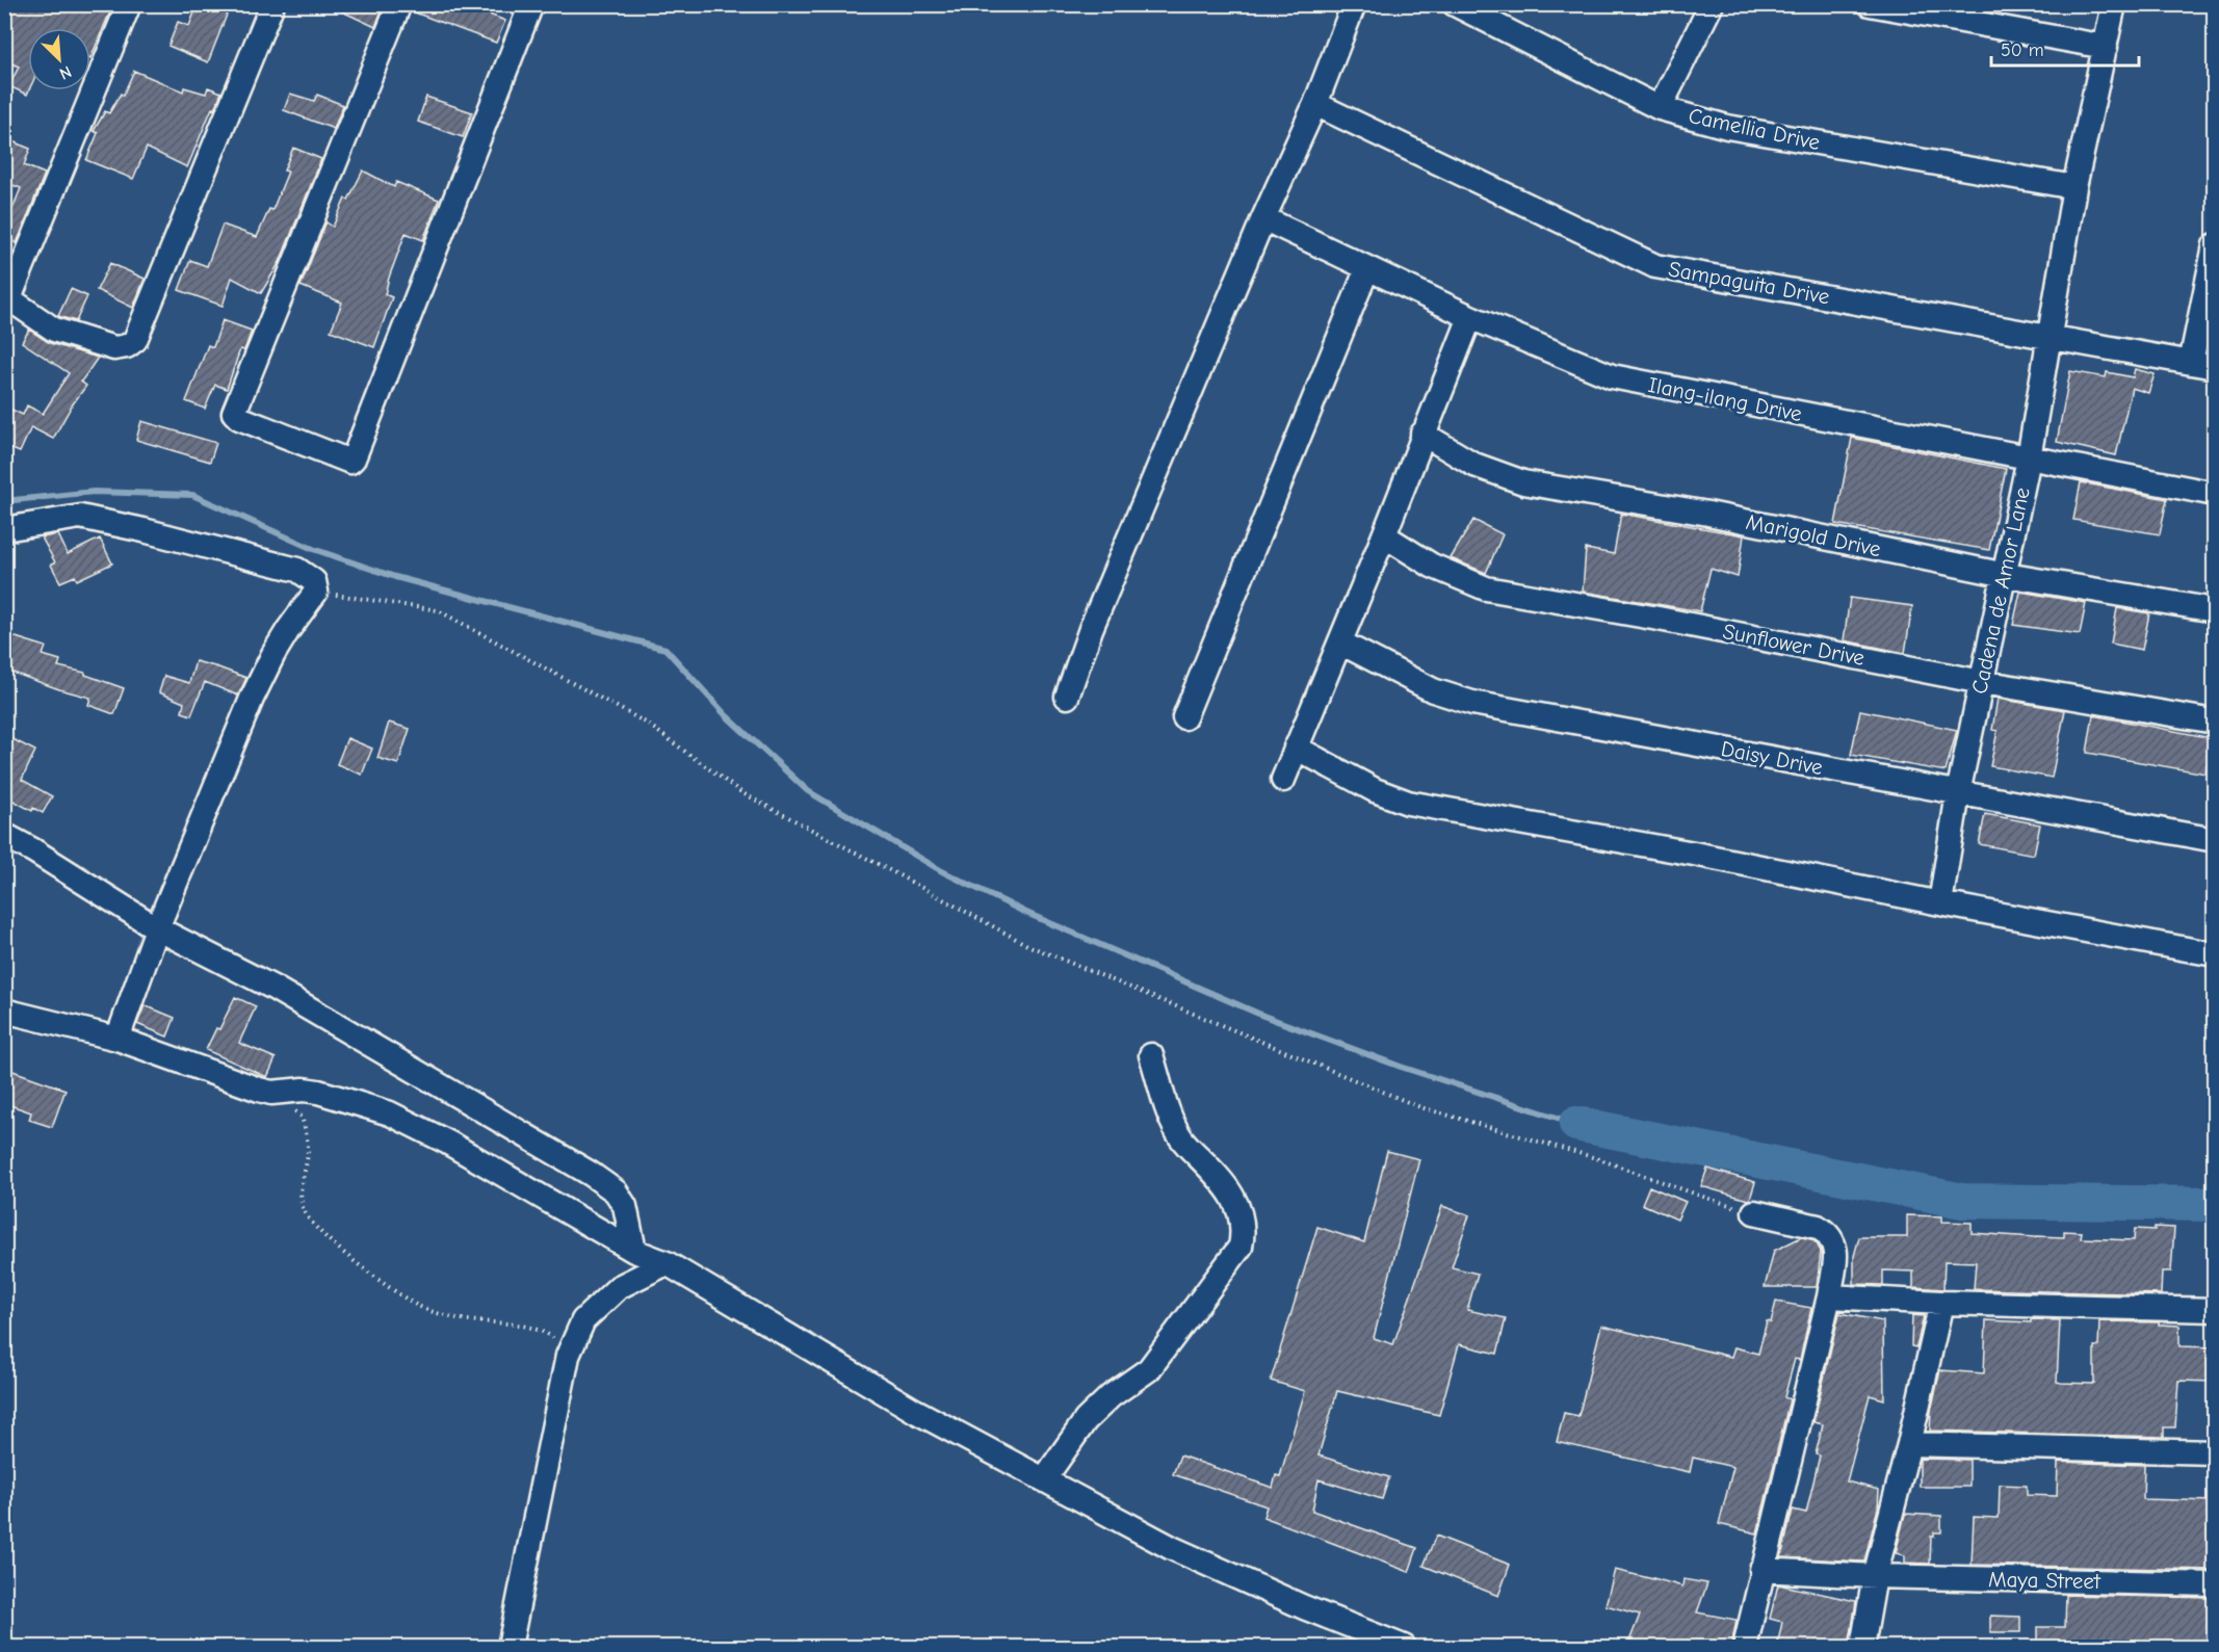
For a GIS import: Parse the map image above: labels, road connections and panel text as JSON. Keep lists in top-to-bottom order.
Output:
{
  "streets": {
    "street": [
      "Camellia Drive",
      "Sampaguita Drive",
      "Ilang-ilang Drive",
      "Marigold Drive",
      "Cadena de Amor Lane",
      "Sunflower Drive",
      "Daisy Drive",
      "Maya Street"
    ]
  },
  "crossings": [
    ["Camellia Drive", "Cadena de Amor Lane"],
    ["Sampaguita Drive", "Cadena de Amor Lane"],
    ["Ilang-ilang Drive", "Cadena de Amor Lane"],
    ["Marigold Drive", "Cadena de Amor Lane"],
    ["Cadena de Amor Lane", "Sunflower Drive"],
    ["Cadena de Amor Lane", "Daisy Drive"]
  ],
  "scale_bar": "50 m",
  "north": "bottom right"
}
